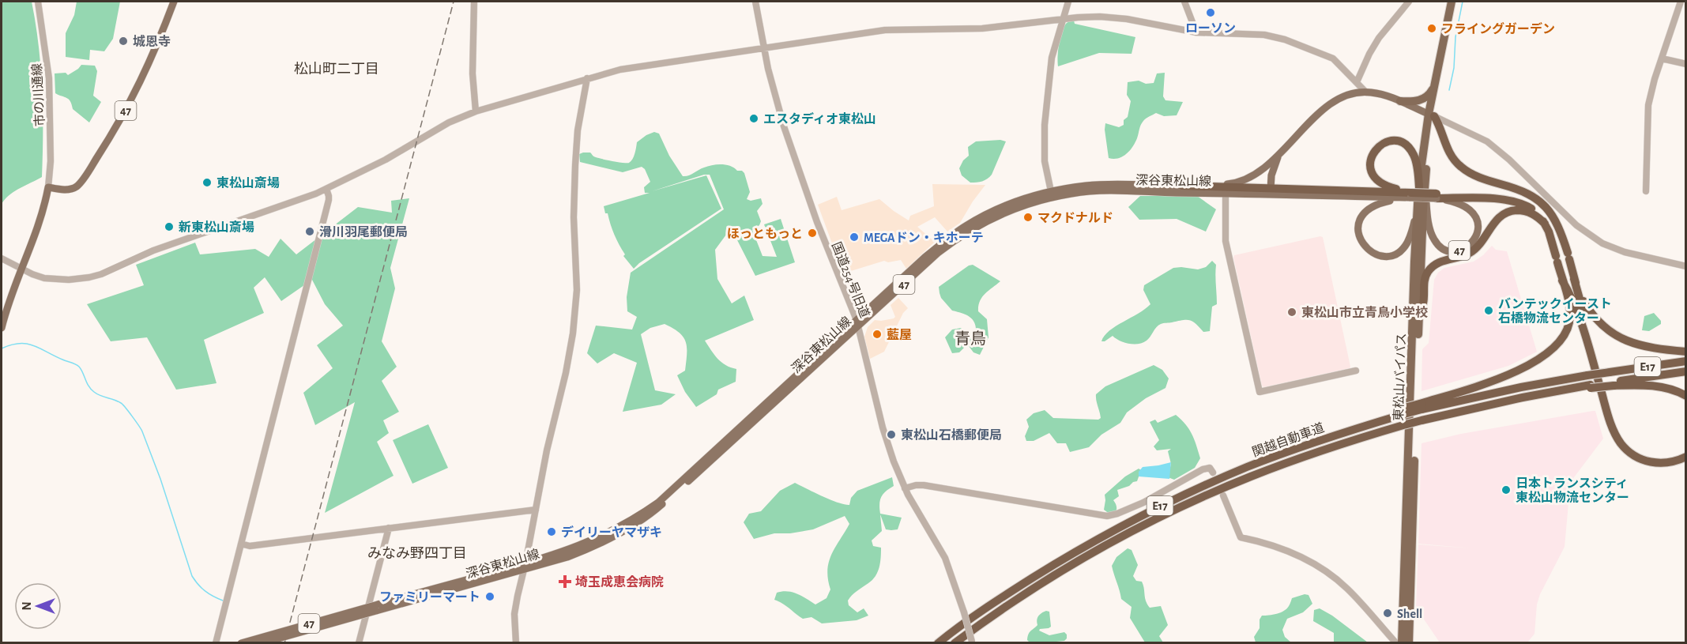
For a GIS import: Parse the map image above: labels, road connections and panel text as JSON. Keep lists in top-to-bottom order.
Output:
{
  "streets": {
    "highway": ["E17", "東松山バイパス", "関越自動車道"],
    "main road": ["47", "深谷東松山線"],
    "street": ["市の川通線", "国道254号旧道"]
  },
  "crossings": [
    ["市の川通線", "47"],
    ["47", "東松山バイパス"],
    ["深谷東松山線", "国道254号旧道"],
    ["深谷東松山線", "東松山バイパス"],
    ["E17", "関越自動車道"]
  ],
  "districts": ["松山町二丁目", "青鳥", "みなみ野四丁目"],
  "places": {
    "other": [
      "ローソン",
      "フライングガーデン",
      "城恩寺",
      "エスタディオ東松山",
      "東松山斎場",
      "マクドナルド",
      "新東松山斎場",
      "滑川羽尾郵便局",
      "ほっともっと",
      "MEGAドン・キホーテ",
      "バンテックイースト 石橋物流センター",
      "東松山市立青鳥小学校",
      "藍屋",
      "東松山石橋郵便局",
      "日本トランスシティ 東松山物流センター",
      "デイリーヤマザキ",
      "ファミリーマート",
      "Shell"
    ],
    "health": ["埼玉成恵会病院"]
  },
  "north": "left"
}
